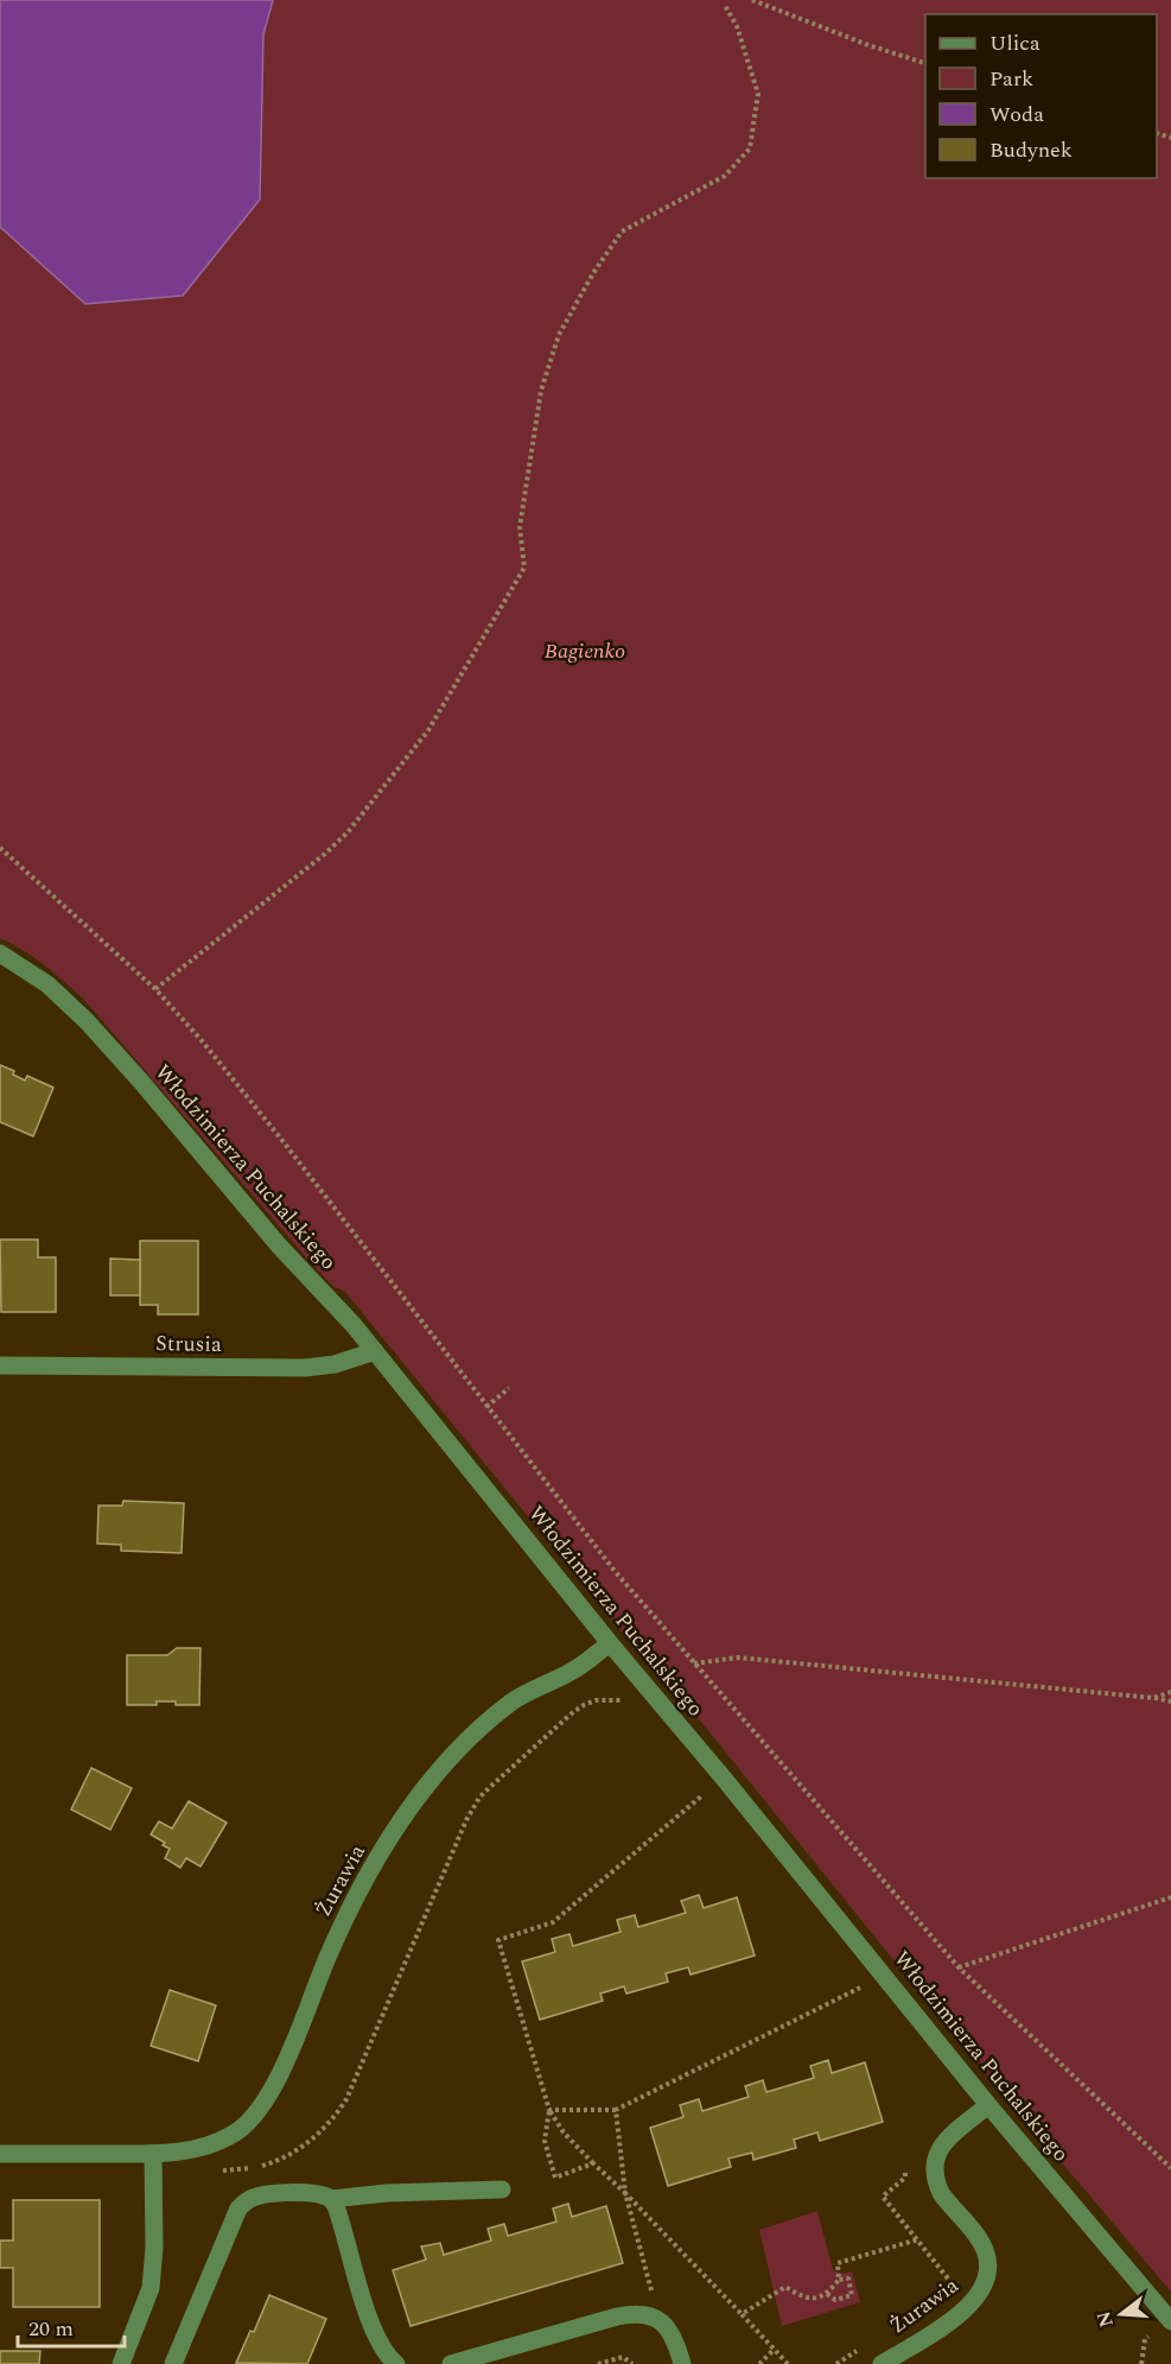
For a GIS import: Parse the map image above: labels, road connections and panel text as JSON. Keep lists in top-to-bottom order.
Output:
{
  "streets": {
    "street": ["Włodzimierza Puchalskiego", "Strusia", "Żurawia"]
  },
  "crossings": [
    ["Włodzimierza Puchalskiego", "Strusia"],
    ["Włodzimierza Puchalskiego", "Żurawia"]
  ],
  "parks": ["Bagienko"],
  "legend": [
    "Ulica",
    "Park",
    "Woda",
    "Budynek"
  ],
  "scale_bar": "20 m",
  "north": "left"
}
